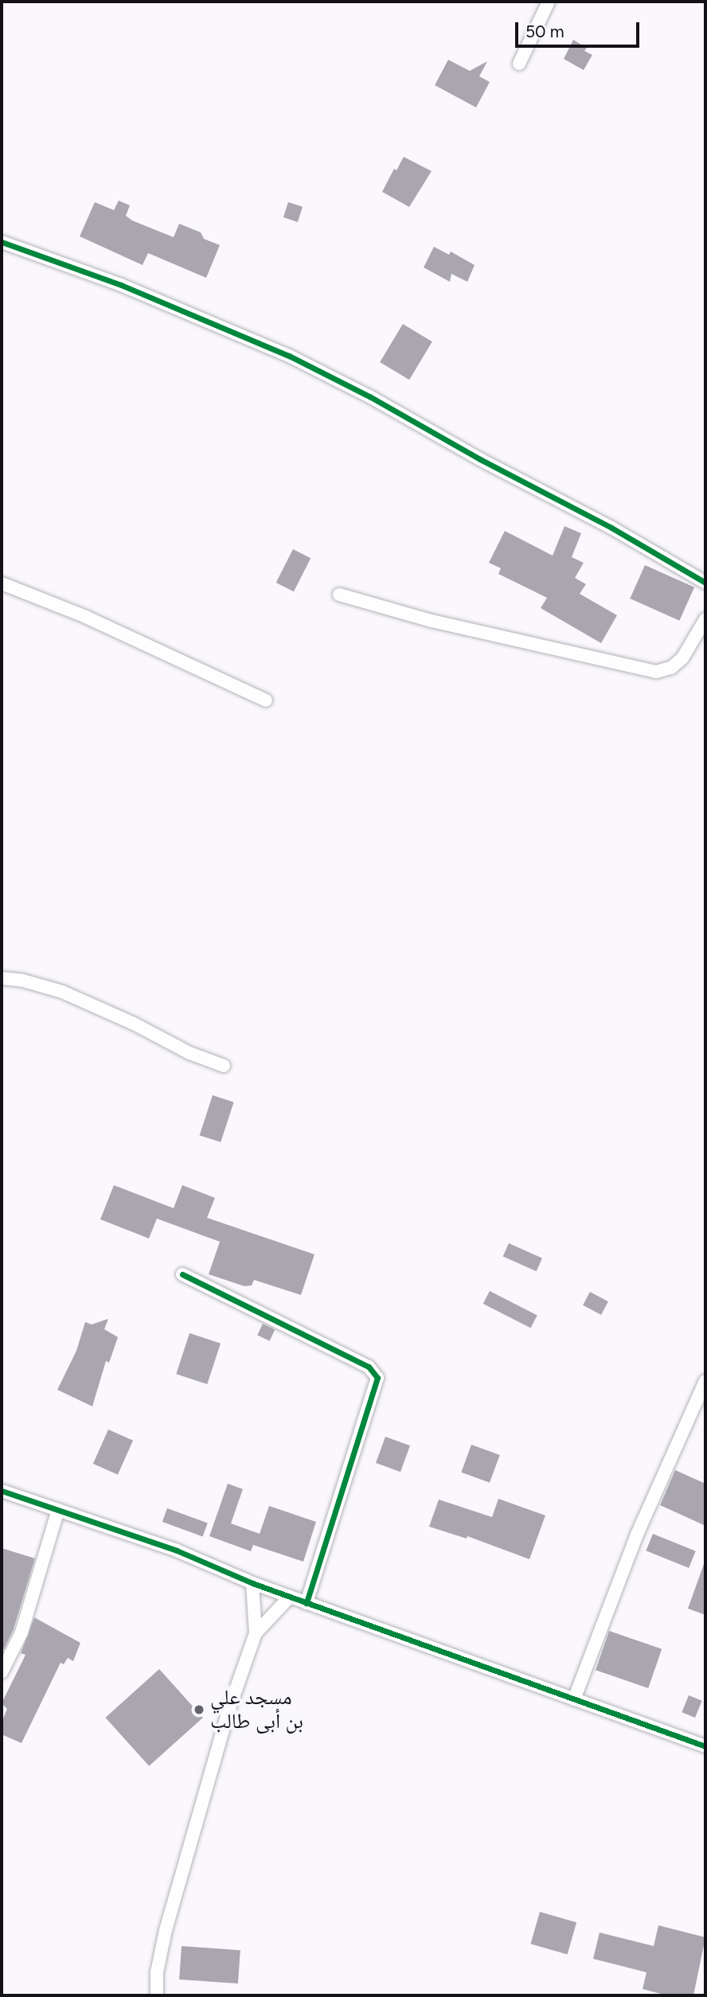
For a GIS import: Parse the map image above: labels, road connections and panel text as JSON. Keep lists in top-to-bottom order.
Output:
{
  "places": ["مسجد علي بن أبى طالب"],
  "scale_bar": "50 m"
}
